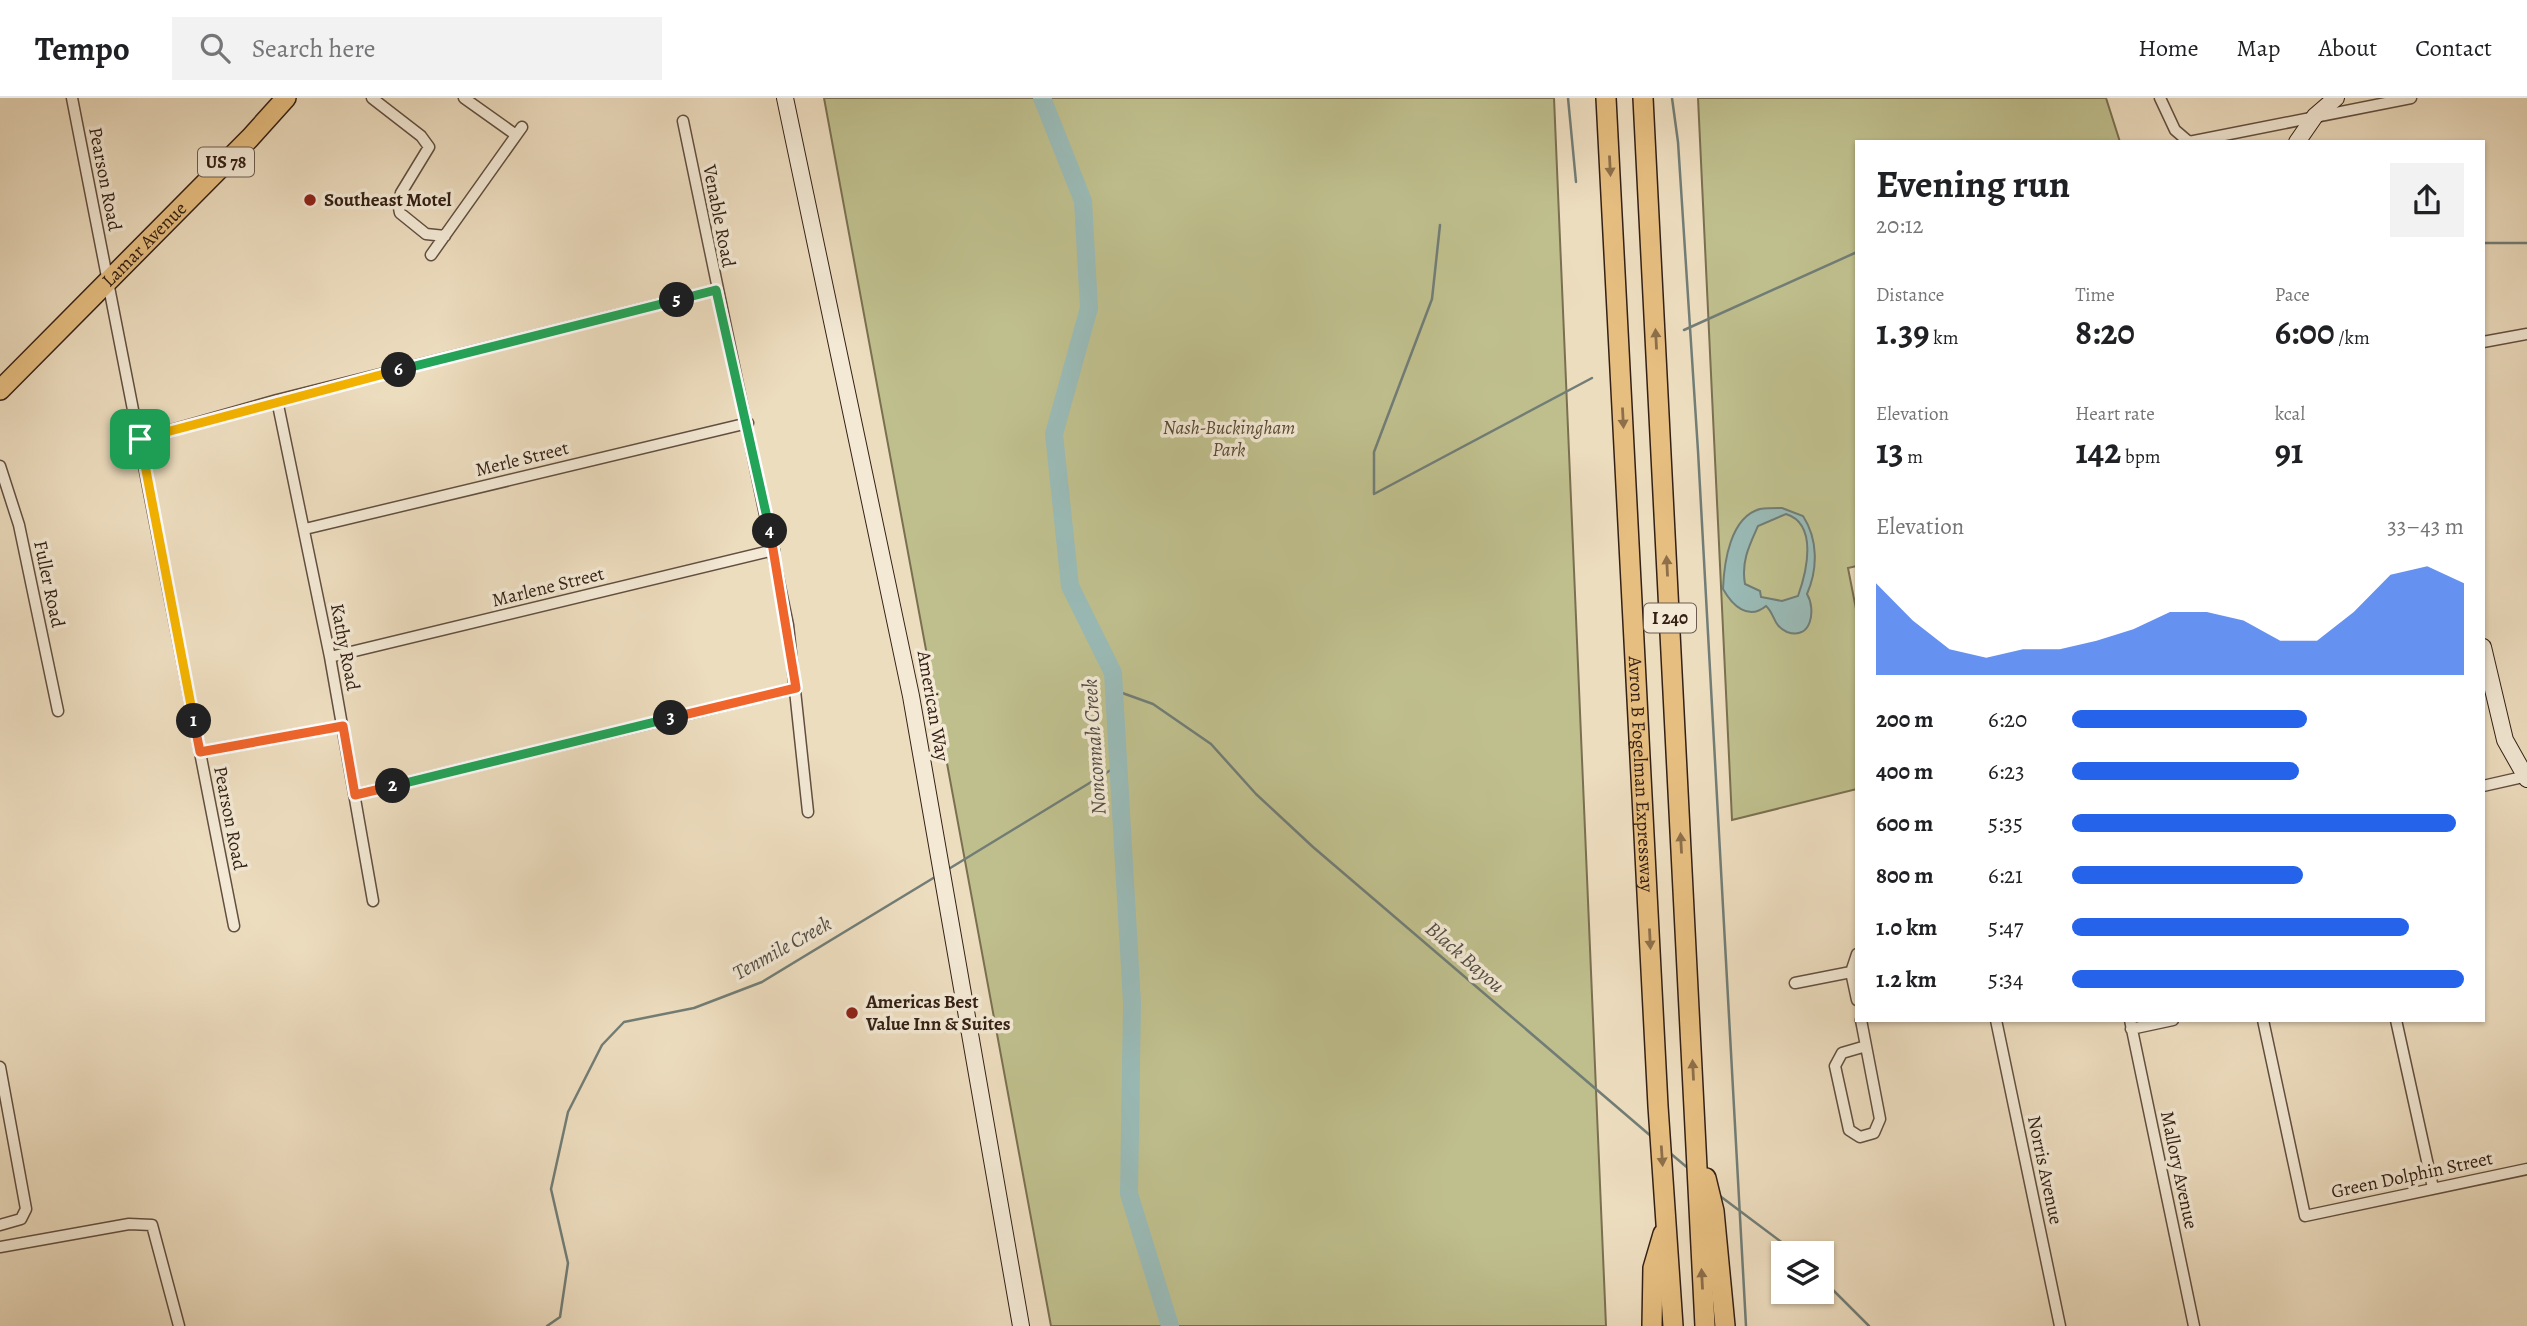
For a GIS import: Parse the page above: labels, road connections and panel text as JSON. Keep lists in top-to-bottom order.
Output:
{
  "streets": {
    "highway": [
      "US 78",
      "Lamar Avenue",
      "I 240",
      "Avron B Fogelman Expressway"
    ],
    "main road": ["American Way"],
    "street": [
      "Pearson Road",
      "Venable Road",
      "Merle Street",
      "Fuller Road",
      "Marlene Street",
      "Kathy Road",
      "Norris Avenue",
      "Mallory Avenue",
      "Green Dolphin Street"
    ]
  },
  "crossings": [
    ["Pearson Road", "Lamar Avenue"],
    ["Venable Road", "Merle Street"],
    ["Venable Road", "Marlene Street"],
    ["Merle Street", "Kathy Road"],
    ["Marlene Street", "Kathy Road"]
  ],
  "water": ["Nonconnah Creek", "Tenmile Creek", "Black Bayou"],
  "parks": ["Nash-Buckingham Park"],
  "places": ["Southeast Motel", "Americas Best Value Inn & Suites"],
  "page": {
    "header": "Tempo",
    "search": "Search here",
    "nav": [
      "Home",
      "Map",
      "About",
      "Contact"
    ],
    "heading": ["Evening run", "20:12"],
    "stats": [
      ["Distance", "1.39 km"],
      ["Time", "8:20"],
      ["Pace", "6:00 /km"],
      ["Elevation", "13 m"],
      ["Heart rate", "142 bpm"],
      ["kcal", "91"]
    ],
    "pins": [
      "5",
      "6",
      "4",
      "3",
      "1",
      "2"
    ],
    "chart": ["Elevation", "33–43 m"],
    "list": [
      {
        "name": "200 m",
        "note": "6:20"
      },
      {
        "name": "400 m",
        "note": "6:23"
      },
      {
        "name": "600 m",
        "note": "5:35"
      },
      {
        "name": "800 m",
        "note": "6:21"
      },
      {
        "name": "1.0 km",
        "note": "5:47"
      },
      {
        "name": "1.2 km",
        "note": "5:34"
      }
    ]
  }
}
